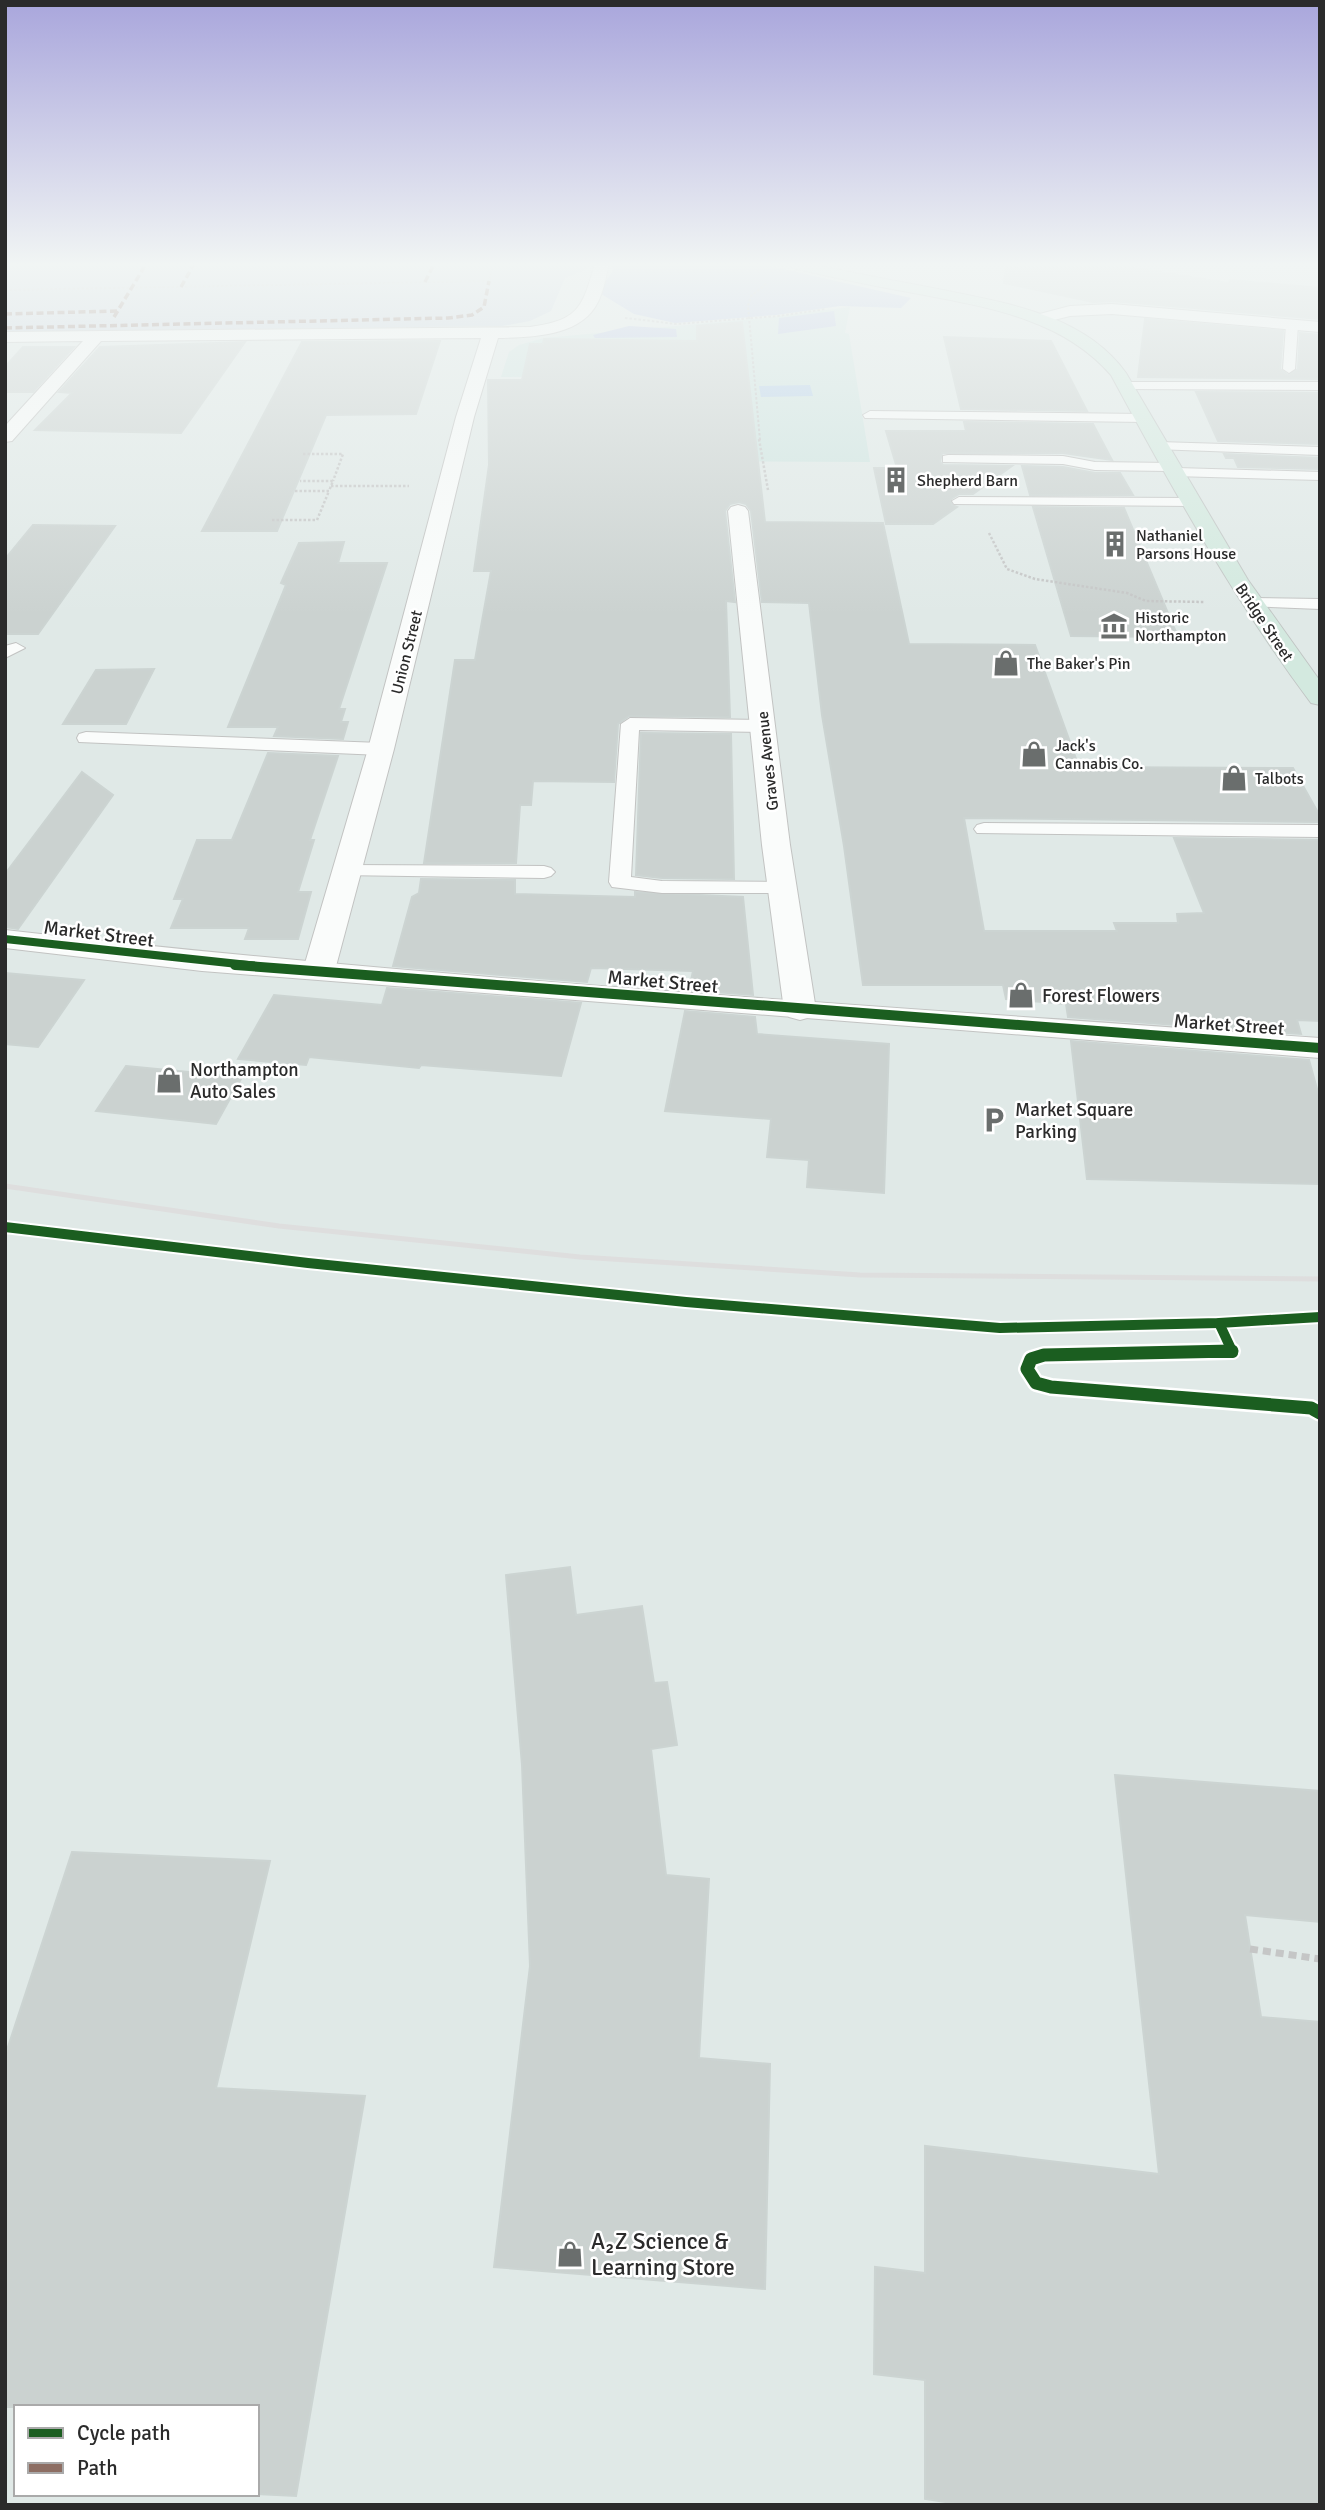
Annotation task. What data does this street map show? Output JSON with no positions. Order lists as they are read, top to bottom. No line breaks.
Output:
{"streets":{"highway":["Bridge Street"],"street":["Union Street","Graves Avenue","Market Street"]},"crossings":[["Union Street","Market Street"],["Graves Avenue","Market Street"]],"places":{"building":["Shepherd Barn","Nathaniel Parsons House"],"museum":["Historic Northampton"],"shop":["The Baker's Pin","Jack's Cannabis Co.","Talbots","Forest Flowers","Northampton Auto Sales","A₂Z Science & Learning Store"],"parking":["Market Square Parking"]},"legend":["Cycle path","Path"]}
